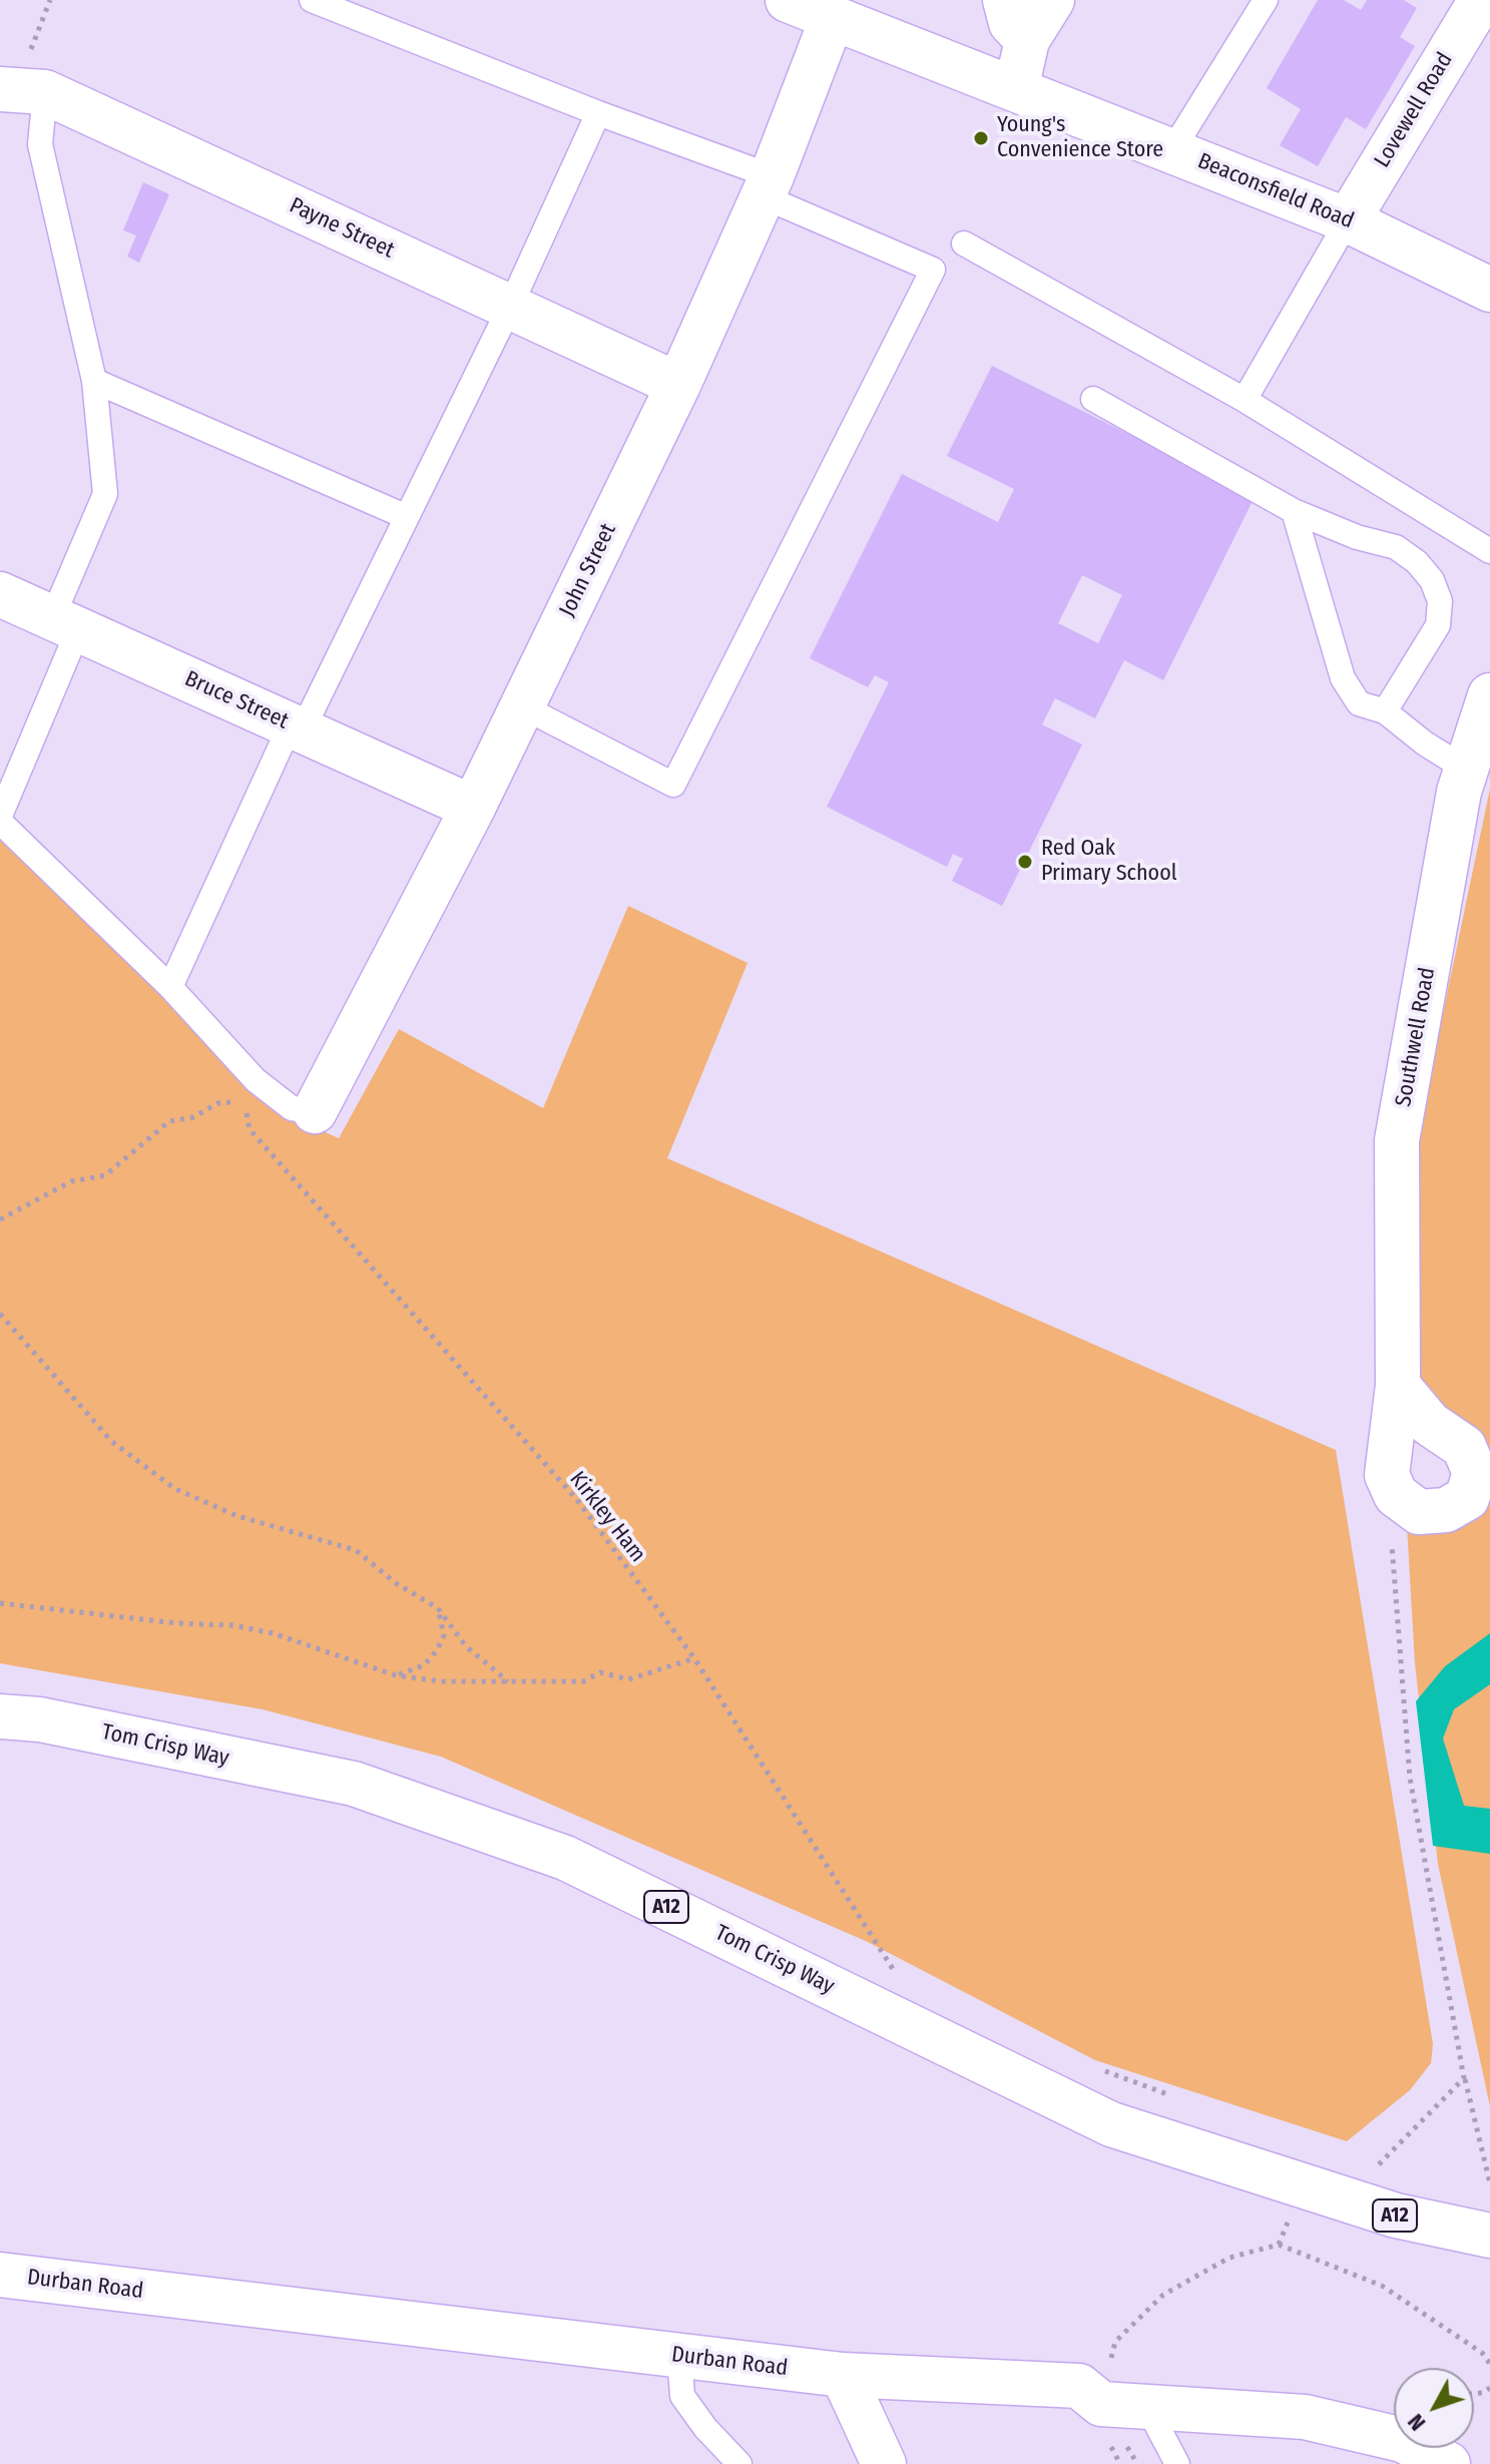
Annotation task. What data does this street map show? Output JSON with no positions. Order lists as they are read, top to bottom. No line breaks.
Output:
{"streets":{"main road":["Lovewell Road","Beaconsfield Road","Payne Street","John Street","Bruce Street","Southwell Road","Tom Crisp Way","A12","Durban Road"],"path":["Kirkley Ham"]},"crossings":[["Lovewell Road","Beaconsfield Road"],["Beaconsfield Road","John Street"],["Payne Street","John Street"],["John Street","Bruce Street"],["Kirkley Ham","Tom Crisp Way"]],"places":["Young's Convenience Store","Red Oak Primary School"],"north":"bottom left"}
